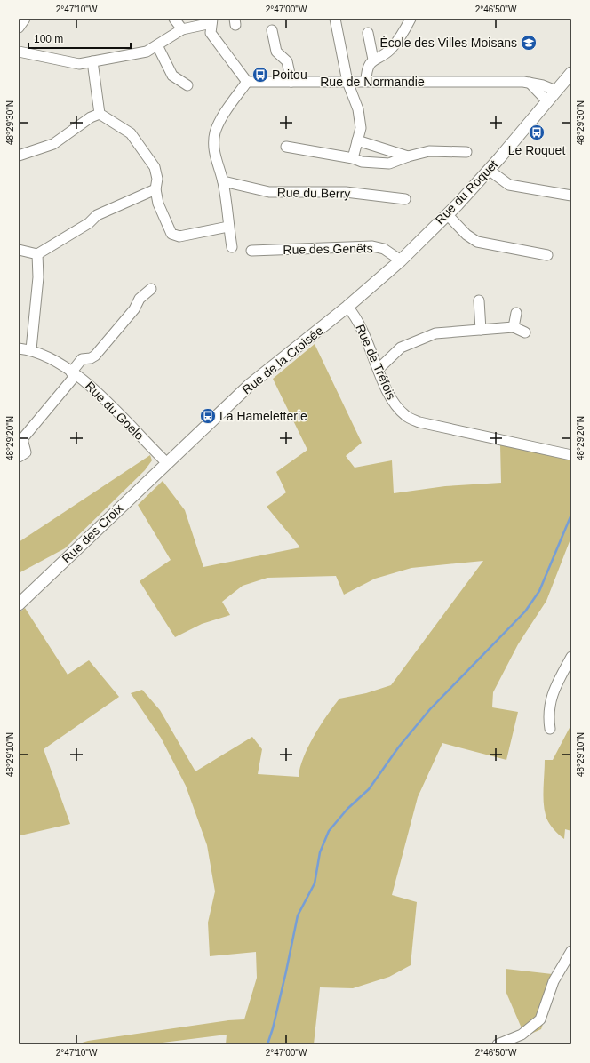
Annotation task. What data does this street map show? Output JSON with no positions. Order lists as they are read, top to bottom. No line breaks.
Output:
{"streets":{"main road":["Rue du Roquet","Rue de la Croisée","Rue des Croix"],"street":["Rue de Normandie","Rue du Berry","Rue des Genêts","Rue de Tréfois","Rue du Goelo"]},"crossings":[["Rue de Normandie","Rue du Roquet"],["Rue du Roquet","Rue des Genêts"],["Rue du Roquet","Rue de la Croisée"],["Rue des Genêts","Rue de la Croisée"],["Rue de la Croisée","Rue de Tréfois"],["Rue de la Croisée","Rue du Goelo"],["Rue de la Croisée","Rue des Croix"],["Rue du Goelo","Rue des Croix"]],"places":{"school or university":["École des Villes Moisans"],"bus stop":["Poitou","Le Roquet","La Hameletterie"]},"scale_bar":"100 m","coordinates":["2°47'10\"W","2°47'00\"W","2°46'50\"W","48°29'30\"N","48°29'20\"N","48°29'10\"N"]}
